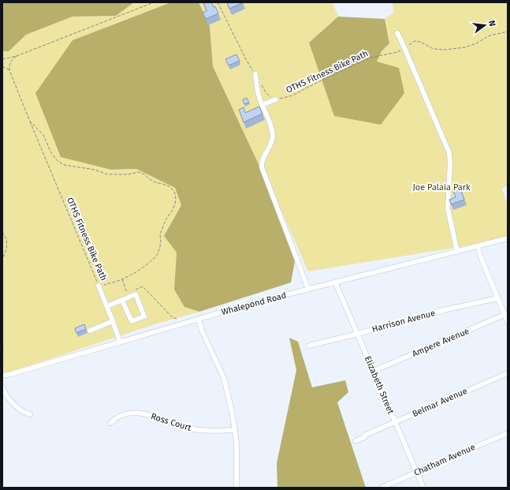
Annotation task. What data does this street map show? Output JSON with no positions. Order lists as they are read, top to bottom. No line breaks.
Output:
{"streets":{"street":["Whalepond Road","Harrison Avenue","Ampere Avenue","Elizabeth Street","Belmar Avenue","Ross Court","Chatham Avenue"],"path":["OTHS Fitness Bike Path"]},"crossings":[["Whalepond Road","Elizabeth Street"],["Harrison Avenue","Elizabeth Street"],["Ampere Avenue","Elizabeth Street"],["Elizabeth Street","Belmar Avenue"],["Elizabeth Street","Chatham Avenue"]],"parks":["Joe Palaia Park"],"north":"right"}
